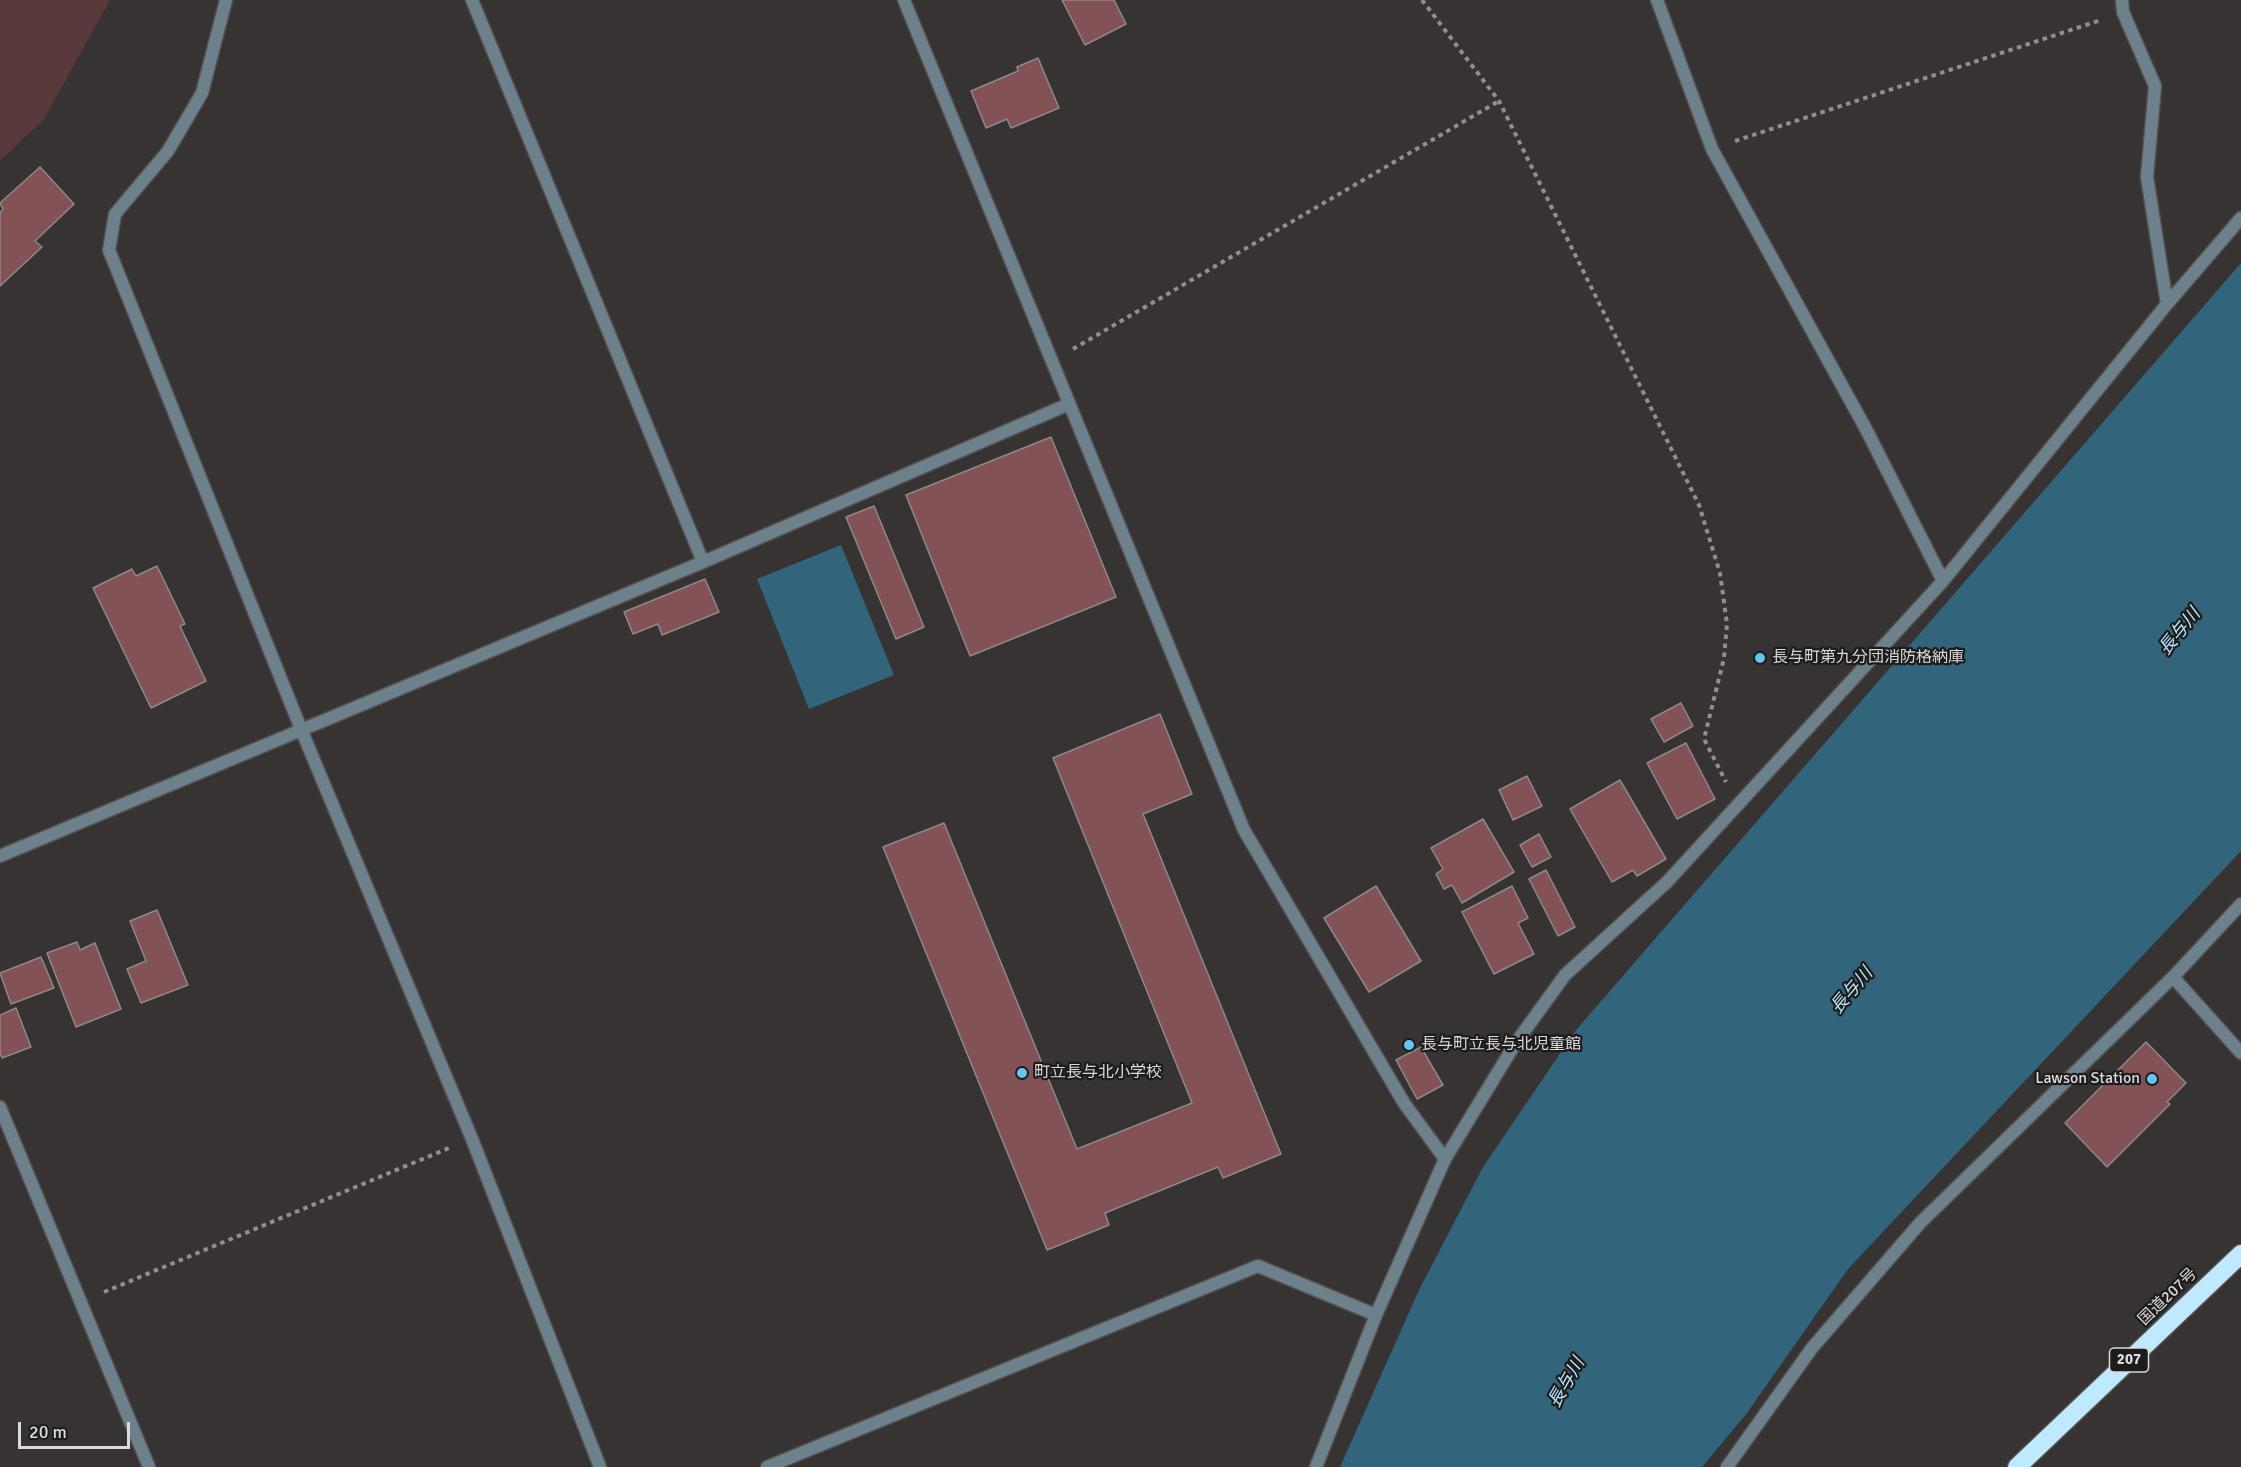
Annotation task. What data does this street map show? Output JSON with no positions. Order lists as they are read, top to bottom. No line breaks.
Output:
{"streets":{"highway":["国道207号","207"]},"water":["長与川"],"places":["長与町第九分団消防格納庫","長与町立長与北児童館","町立長与北小学校","Lawson Station"],"scale_bar":"20 m"}
